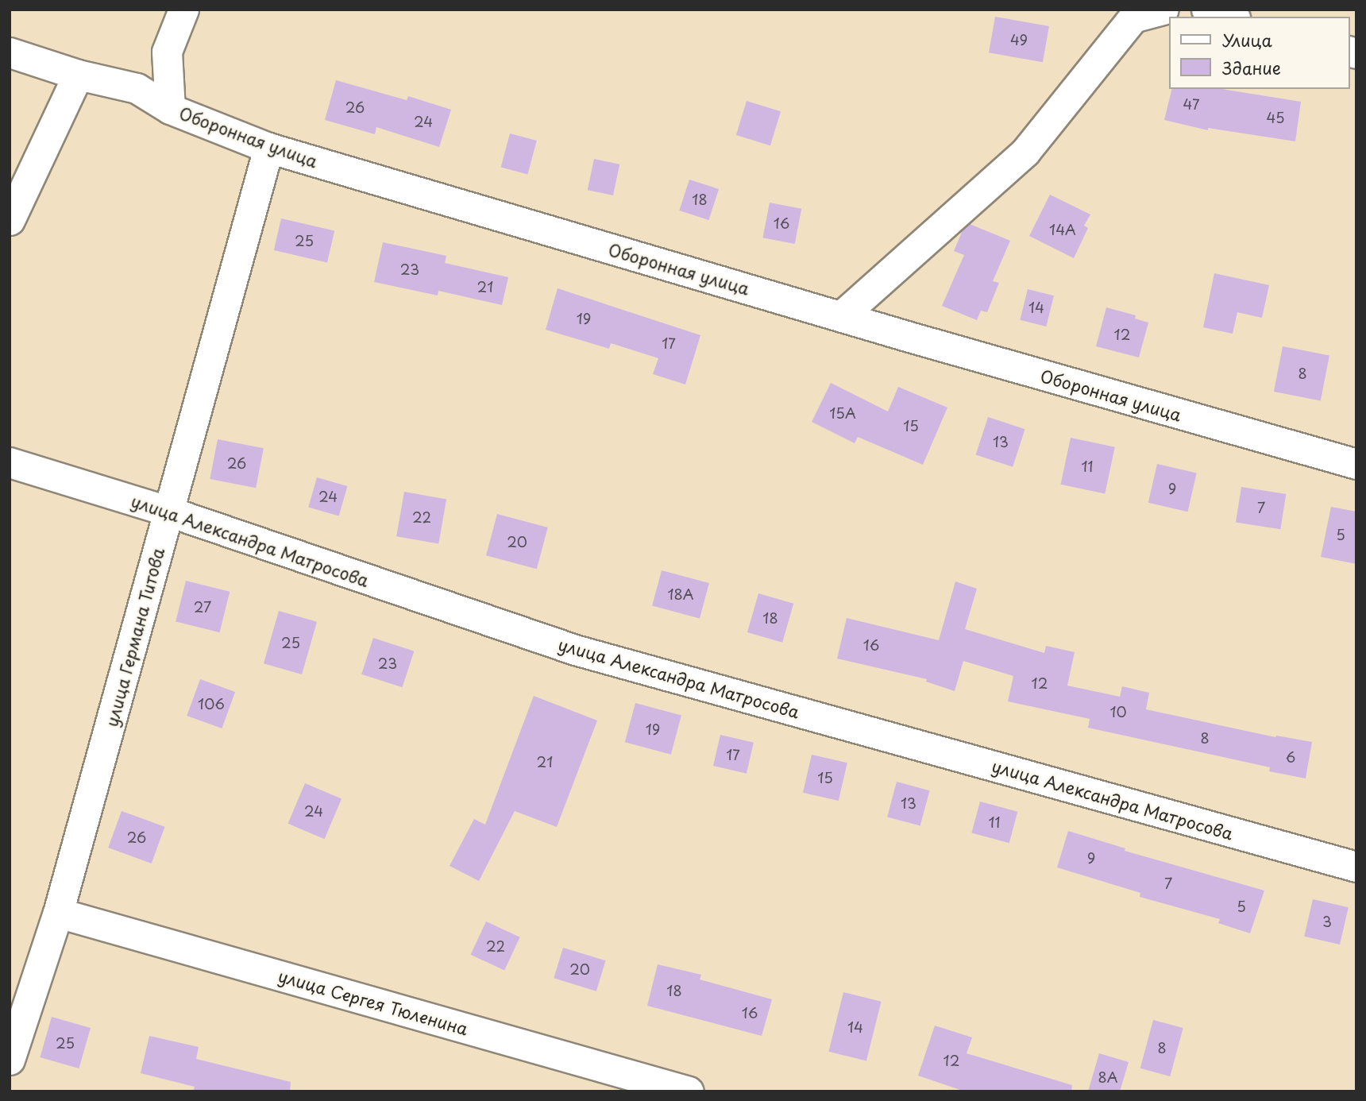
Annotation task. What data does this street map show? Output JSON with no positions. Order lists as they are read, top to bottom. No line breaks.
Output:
{"streets":{"street":["Оборонная улица","улица Александра Матросова","улица Германа Титова","улица Сергея Тюленина"]},"crossings":[["Оборонная улица","улица Германа Титова"],["улица Александра Матросова","улица Германа Титова"],["улица Германа Титова","улица Сергея Тюленина"]],"house_numbers":["49","47","26","45","24","18","16","14А","25","23","21","14","19","12","17","8","15А","15","13","26","11","9","24","7","22","5","20","18А","27","18","25","16","23","12","106","10","19","8","17","6","21","15","13","24","11","26","9","7","5","3","22","20","18","16","14","25","8","12","8А"],"legend":["Улица","Здание"]}
